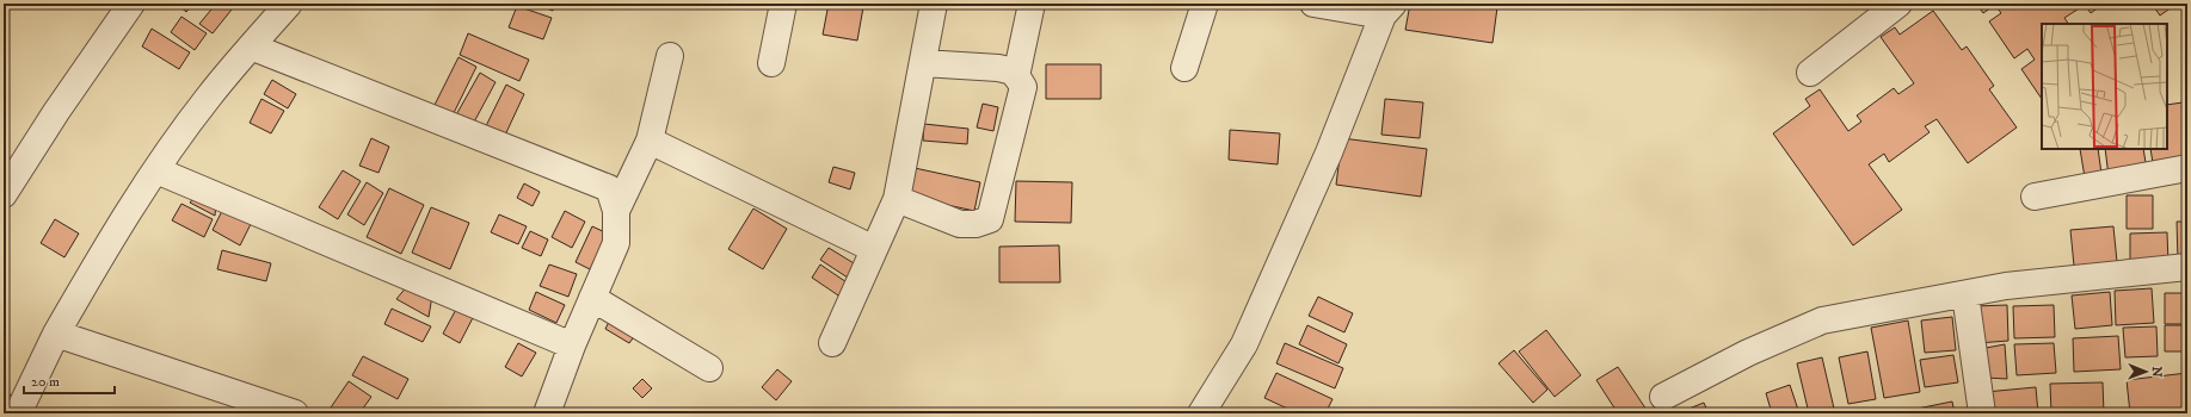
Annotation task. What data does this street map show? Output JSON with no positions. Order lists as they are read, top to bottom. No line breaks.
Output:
{"scale_bar":"20 m","north":"right"}
